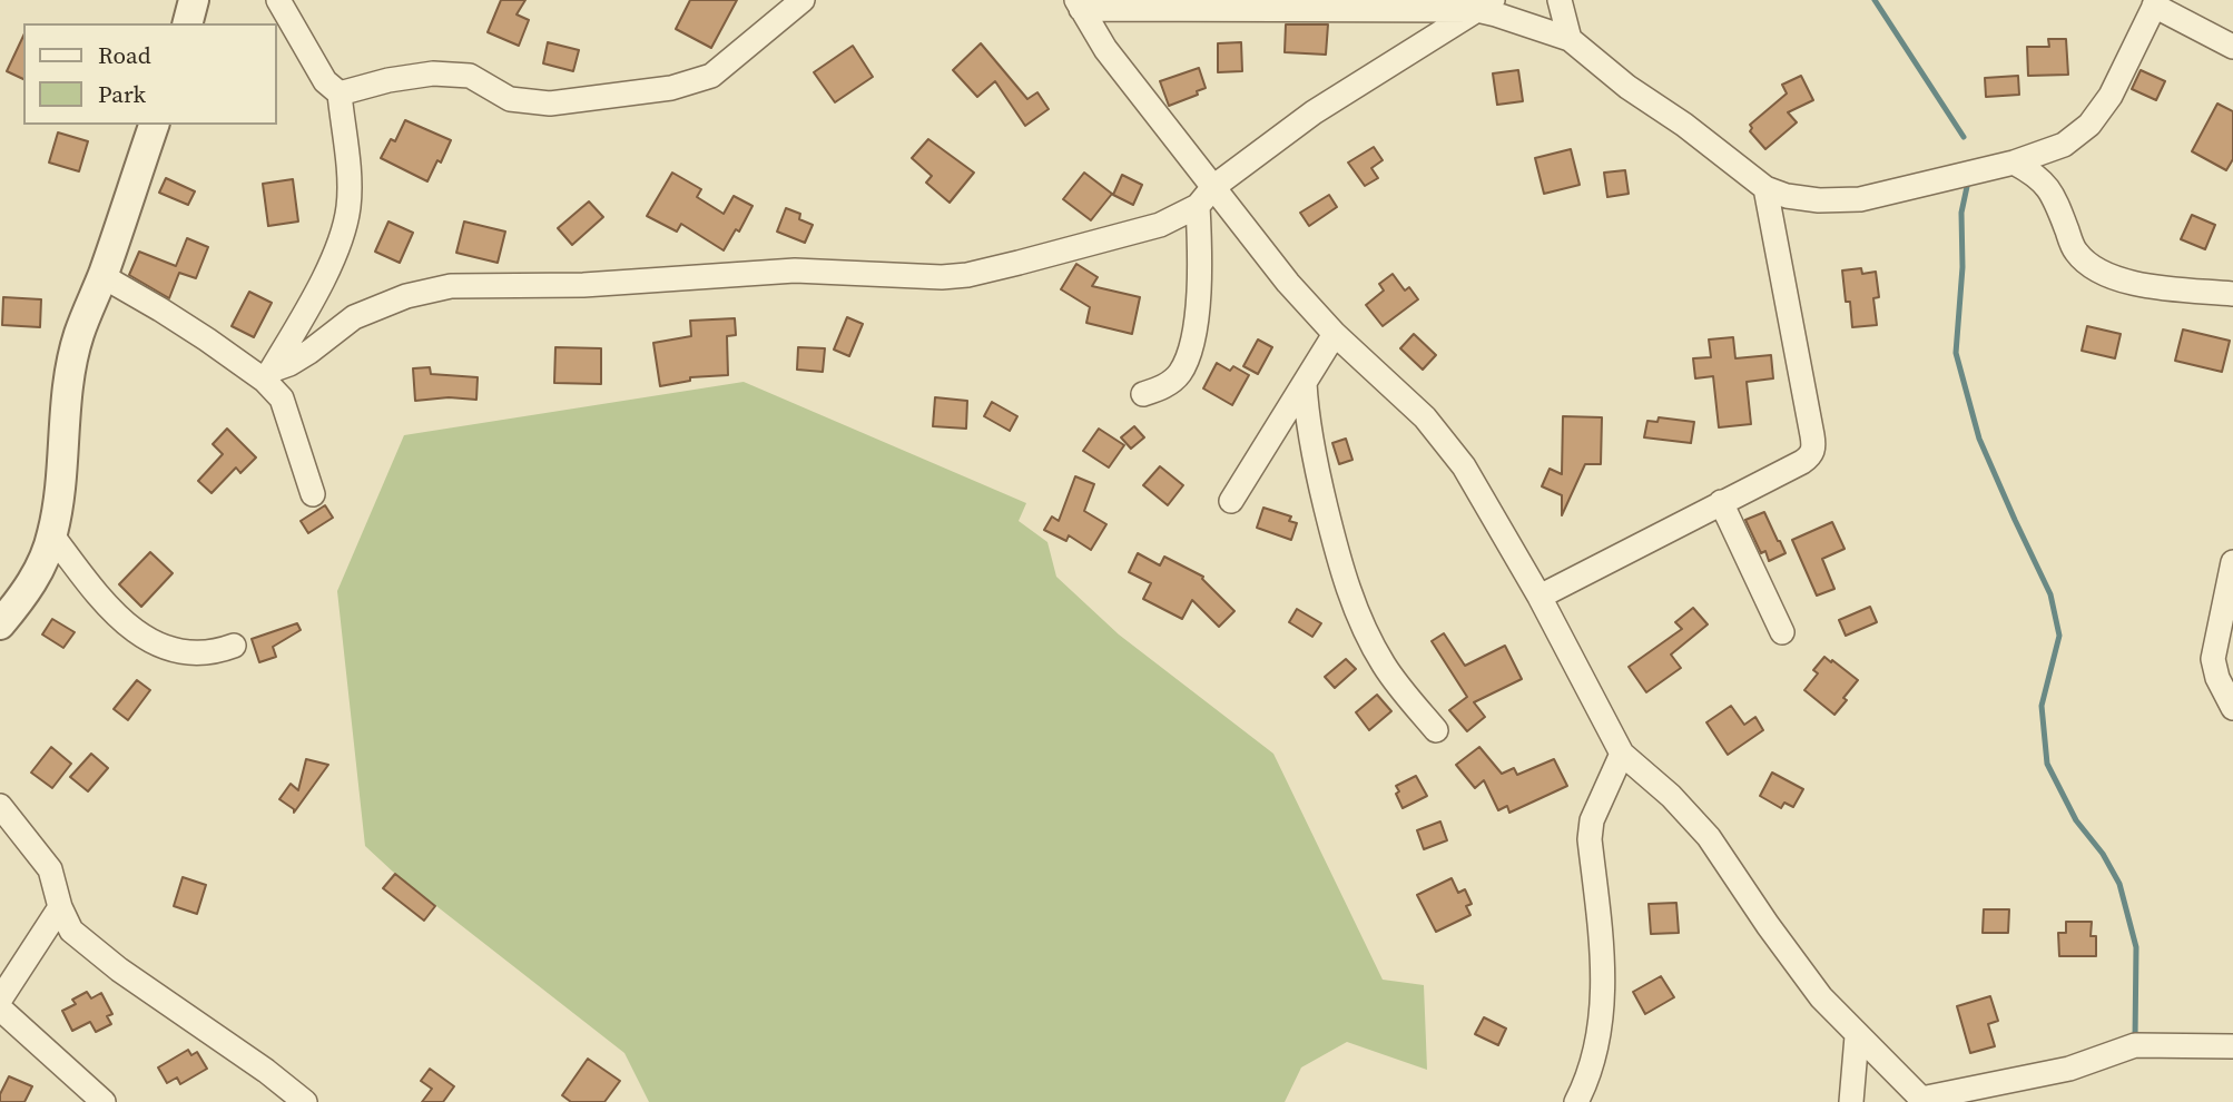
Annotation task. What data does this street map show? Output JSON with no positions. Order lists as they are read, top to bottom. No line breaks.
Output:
{"legend":["Road","Park"]}
